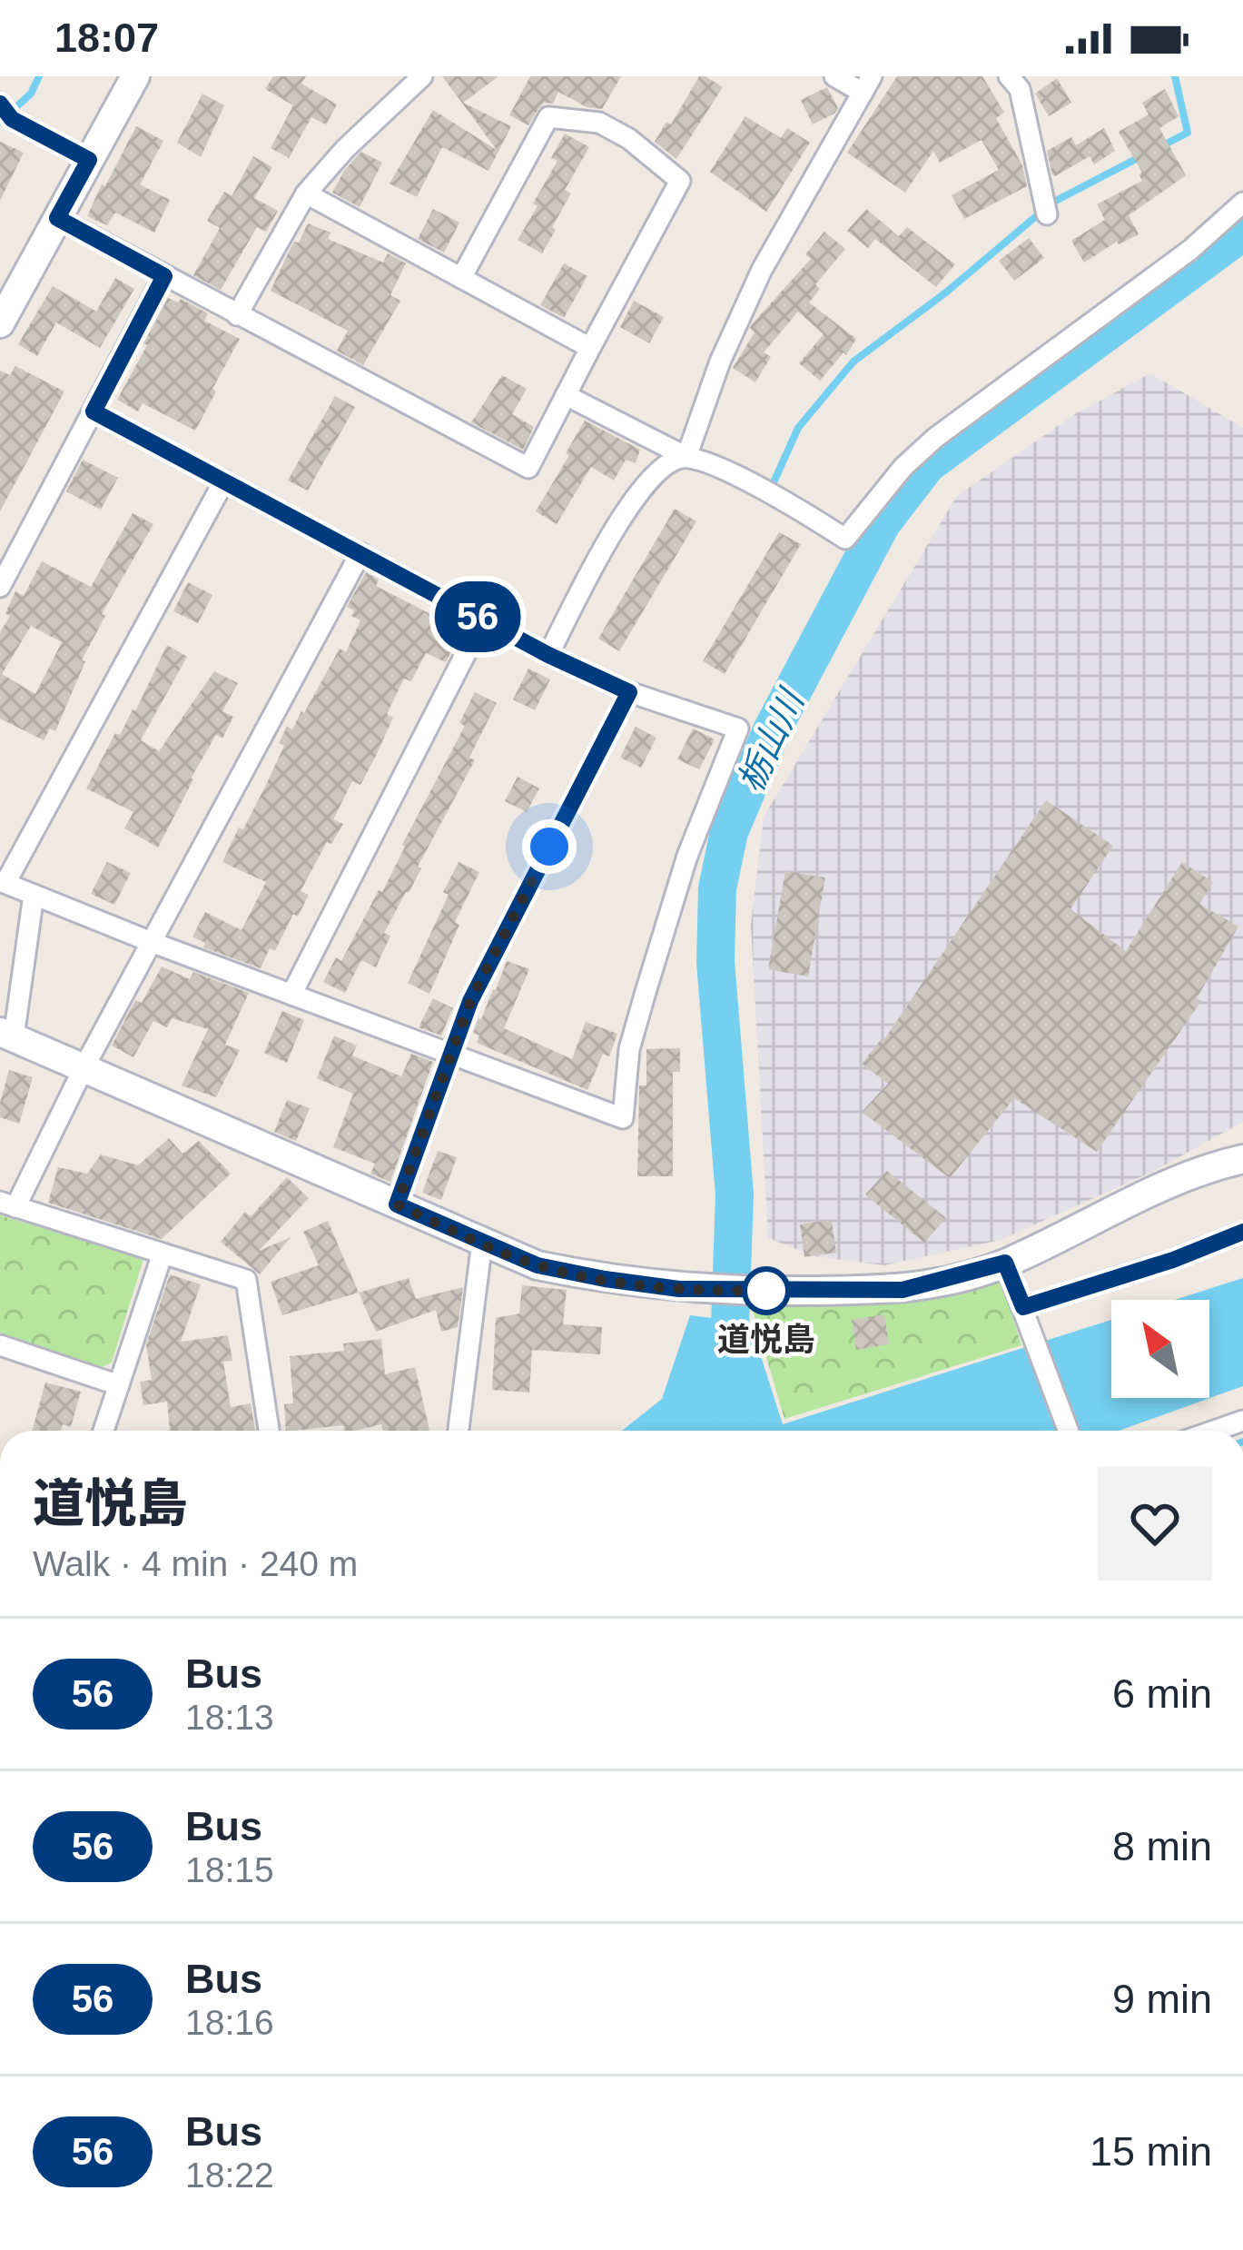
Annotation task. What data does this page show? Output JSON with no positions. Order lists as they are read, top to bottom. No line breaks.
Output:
{"water":["栃山川"],"places":["道悦島"],"lines":["bus line 56"],"north":"top left","page":{"status":"18:07","on_map":"56","heading":["道悦島","Walk · 4 min · 240 m"],"list":[{"mark":"56","name":"Bus","note":"18:13","value":"6 min"},{"mark":"56","name":"Bus","note":"18:15","value":"8 min"},{"mark":"56","name":"Bus","note":"18:16","value":"9 min"},{"mark":"56","name":"Bus","note":"18:22","value":"15 min"}]}}
